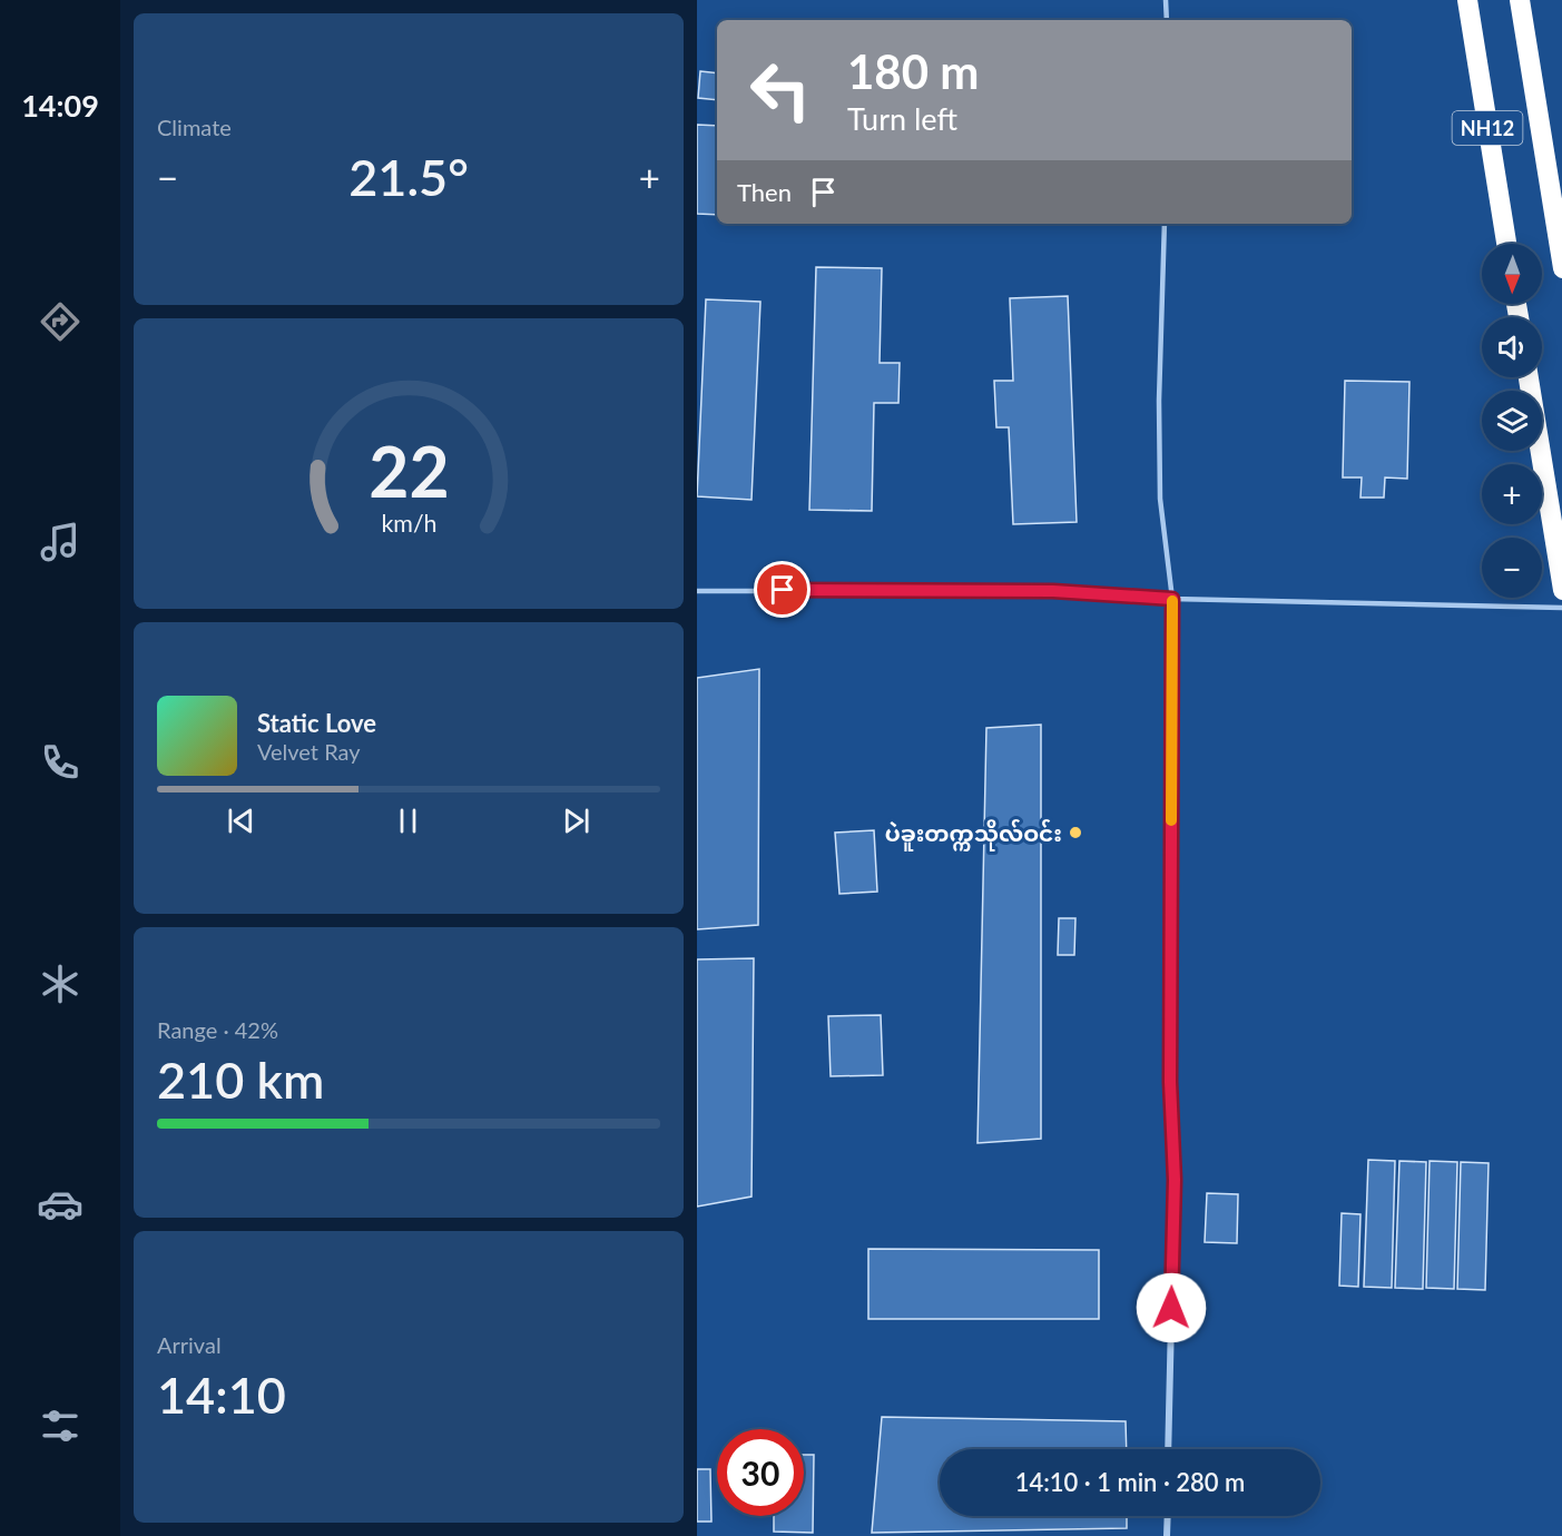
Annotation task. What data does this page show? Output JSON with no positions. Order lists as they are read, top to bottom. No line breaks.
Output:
{"streets":{"highway":["NH12"]},"places":["ပဲခူးတက္ကသိုလ်ဝင်း"],"north":"bottom","page":{"tabs":"14:09","tile":["Climate",["Range · 42%","210 km"],["Arrival","14:10"]],"turn":["180 m","Turn left"],"heat":["−","21.5°","+"],"then":"Then","map_buttons":["+","−"],"song":["Static Love","Velvet Ray"],"limit":"30","trip":"14:10 · 1 min · 280 m","gauge":["22","km/h"]}}
